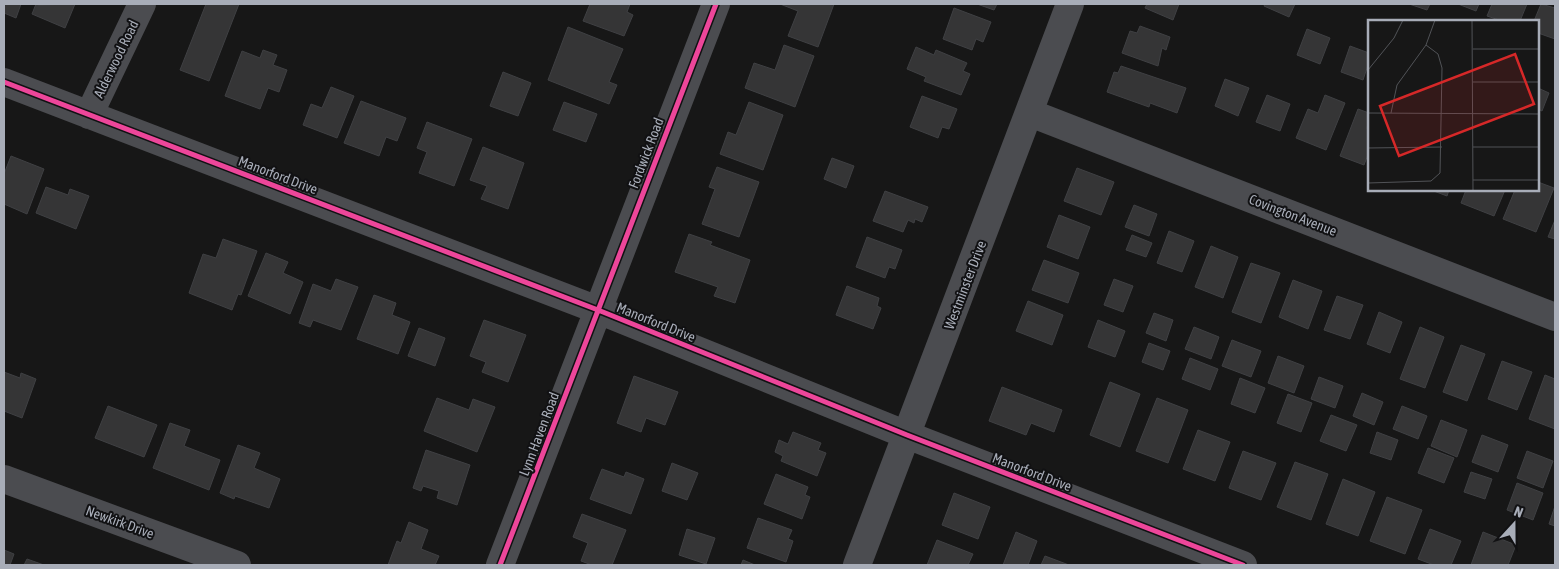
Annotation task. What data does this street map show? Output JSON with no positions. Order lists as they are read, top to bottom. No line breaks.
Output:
{"streets":{"street":["Alderwood Road","Fordwick Road","Manorford Drive","Covington Avenue","Westminster Drive","Lynn Haven Road","Newkirk Drive"]},"crossings":[["Alderwood Road","Manorford Drive"],["Fordwick Road","Manorford Drive"],["Fordwick Road","Lynn Haven Road"],["Manorford Drive","Westminster Drive"],["Manorford Drive","Lynn Haven Road"],["Covington Avenue","Westminster Drive"]],"north":"top"}
